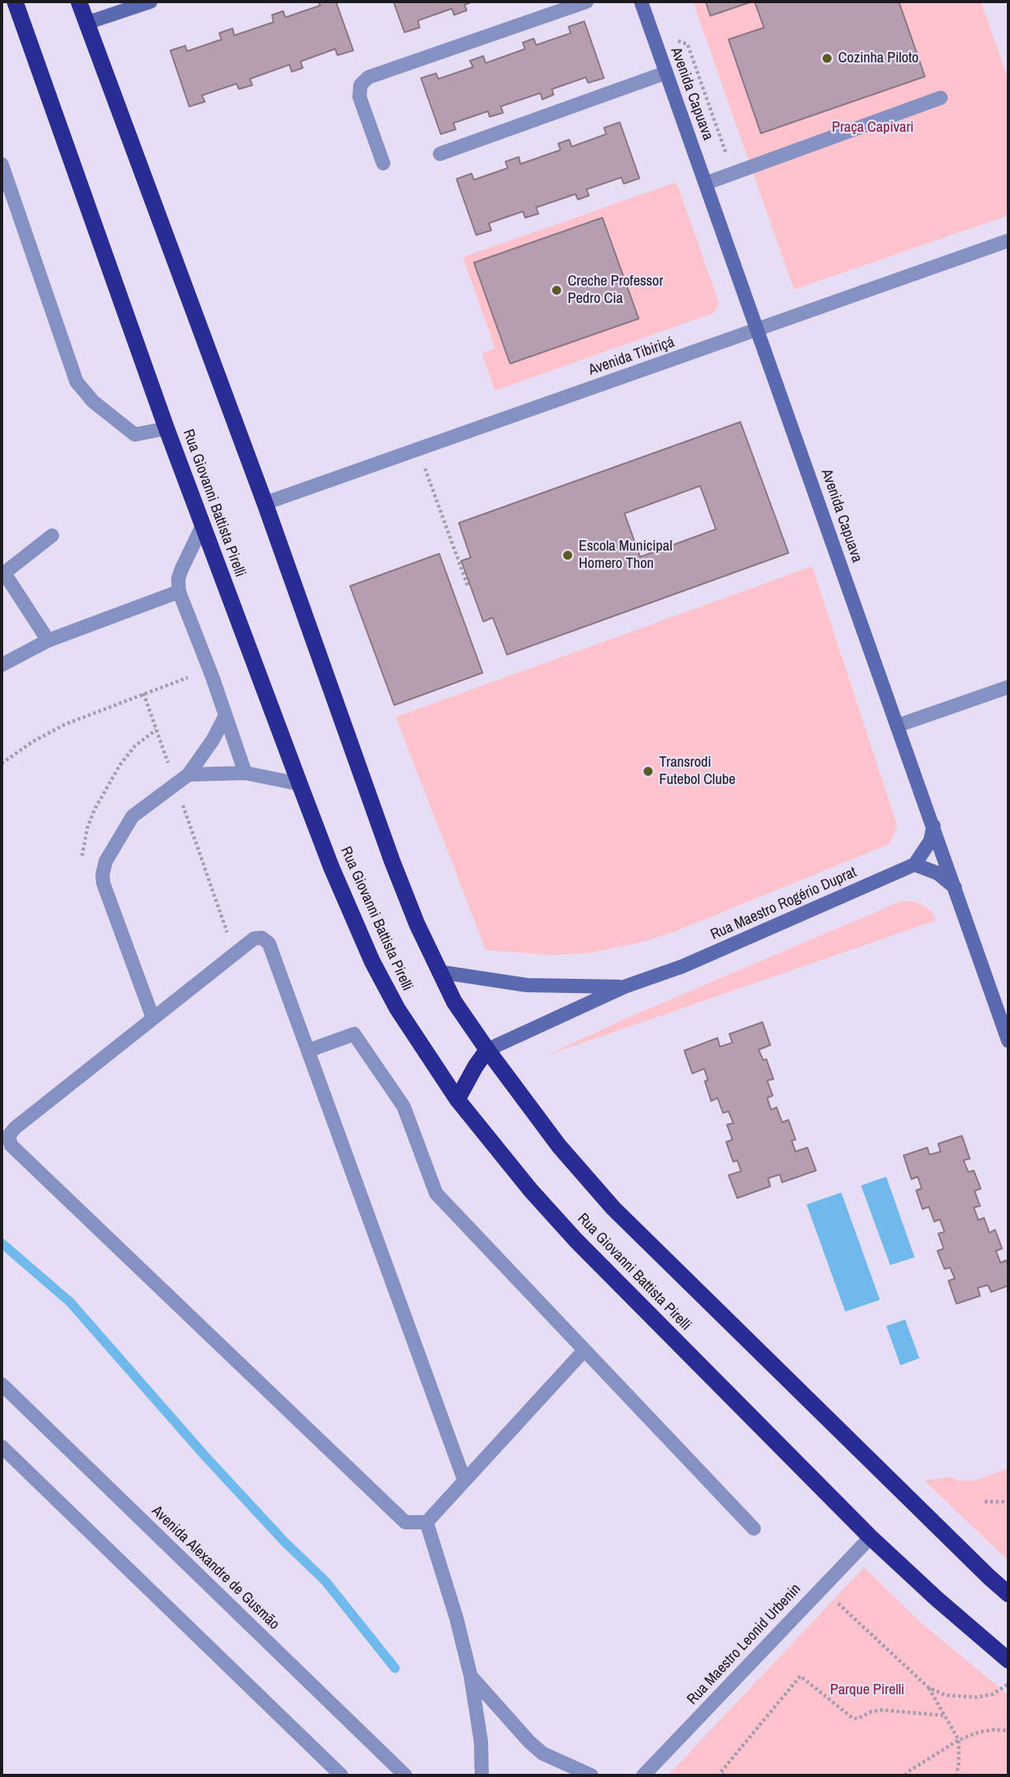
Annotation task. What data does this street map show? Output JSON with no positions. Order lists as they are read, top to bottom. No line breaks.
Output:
{"streets":{"highway":["Rua Giovanni Battista Pirelli"],"street":["Avenida Capuava","Avenida Tibiriçá","Rua Maestro Rogério Duprat","Avenida Alexandre de Gusmão","Rua Maestro Leonid Urbenin"]},"crossings":[["Avenida Capuava","Avenida Tibiriçá"],["Avenida Tibiriçá","Rua Giovanni Battista Pirelli"],["Rua Giovanni Battista Pirelli","Rua Maestro Rogério Duprat"],["Rua Giovanni Battista Pirelli","Rua Maestro Leonid Urbenin"]],"parks":["Praça Capivari","Parque Pirelli"],"places":["Cozinha Piloto","Creche Professor Pedro Cia","Escola Municipal Homero Thon","Transrodi Futebol Clube"]}
